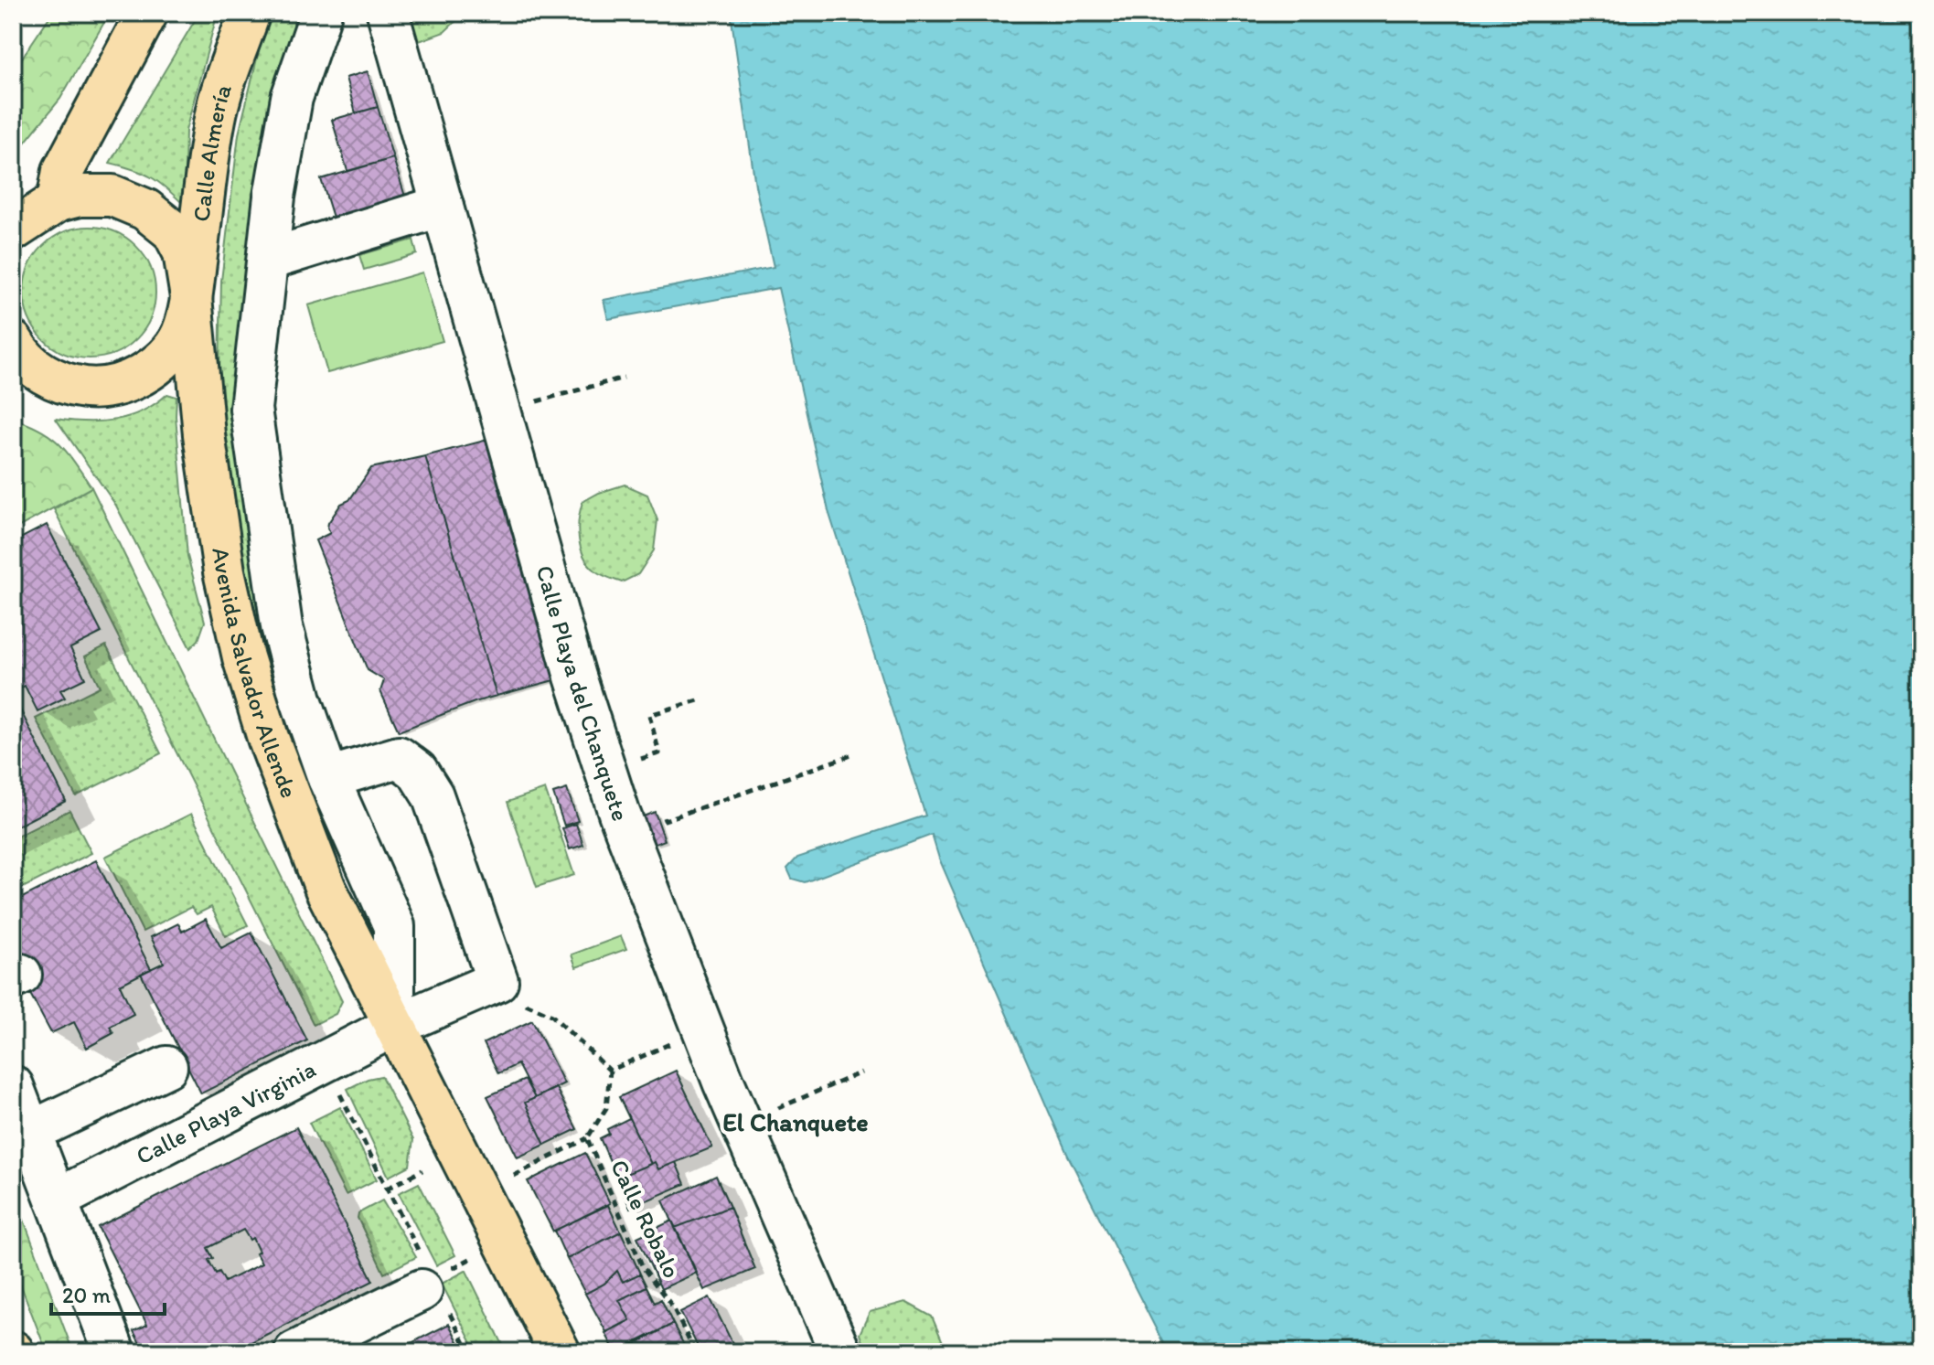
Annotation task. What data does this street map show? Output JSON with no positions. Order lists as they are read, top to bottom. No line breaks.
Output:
{"streets":{"main road":["Calle Almería","Avenida Salvador Allende"],"street":["Calle Playa del Chanquete","Calle Playa Virginia"],"path":["Calle Robalo"]},"crossings":[["Calle Almería","Avenida Salvador Allende"],["Avenida Salvador Allende","Calle Playa Virginia"]],"districts":["El Chanquete"],"scale_bar":"20 m"}
